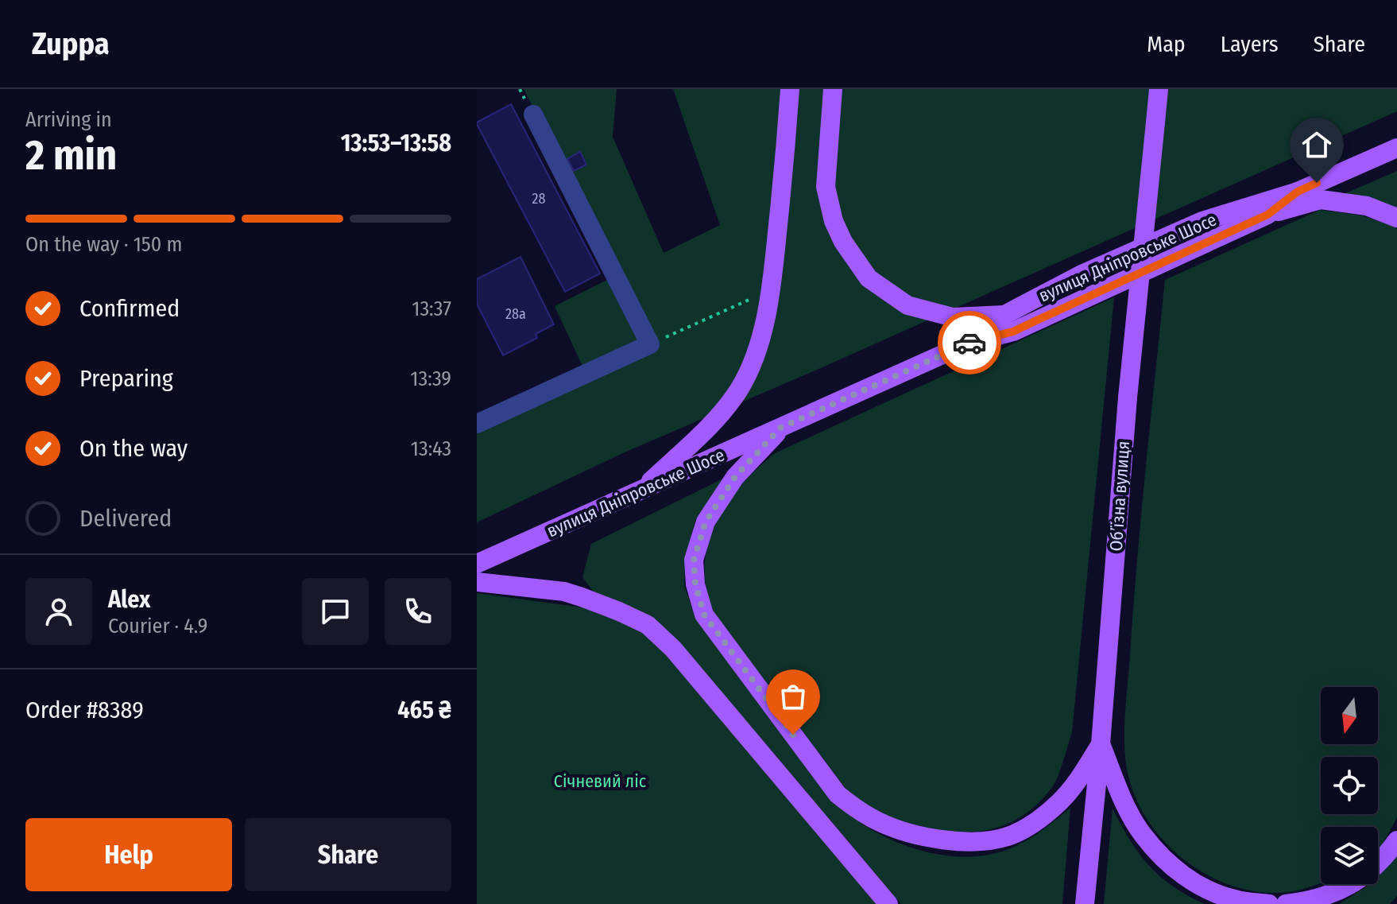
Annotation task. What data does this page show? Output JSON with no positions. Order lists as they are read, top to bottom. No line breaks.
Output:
{"streets":{"main road":["вулиця Дніпровське Шосе","Обʼїзна вулиця"]},"parks":["Січневий ліс"],"house_numbers":["28","28а"],"north":"bottom","page":{"header":"Zuppa","nav":["Map","Layers","Share"],"heading":["2 min","Arriving in","13:53–13:58"],"panel":["Alex","Courier · 4.9","Order #8389","465 ₴"],"bar":"On the way · 150 m","list":[["Confirmed","13:37"],["Preparing","13:39"],["On the way","13:43"],"Delivered"],"buttons":["Help","Share"]}}
